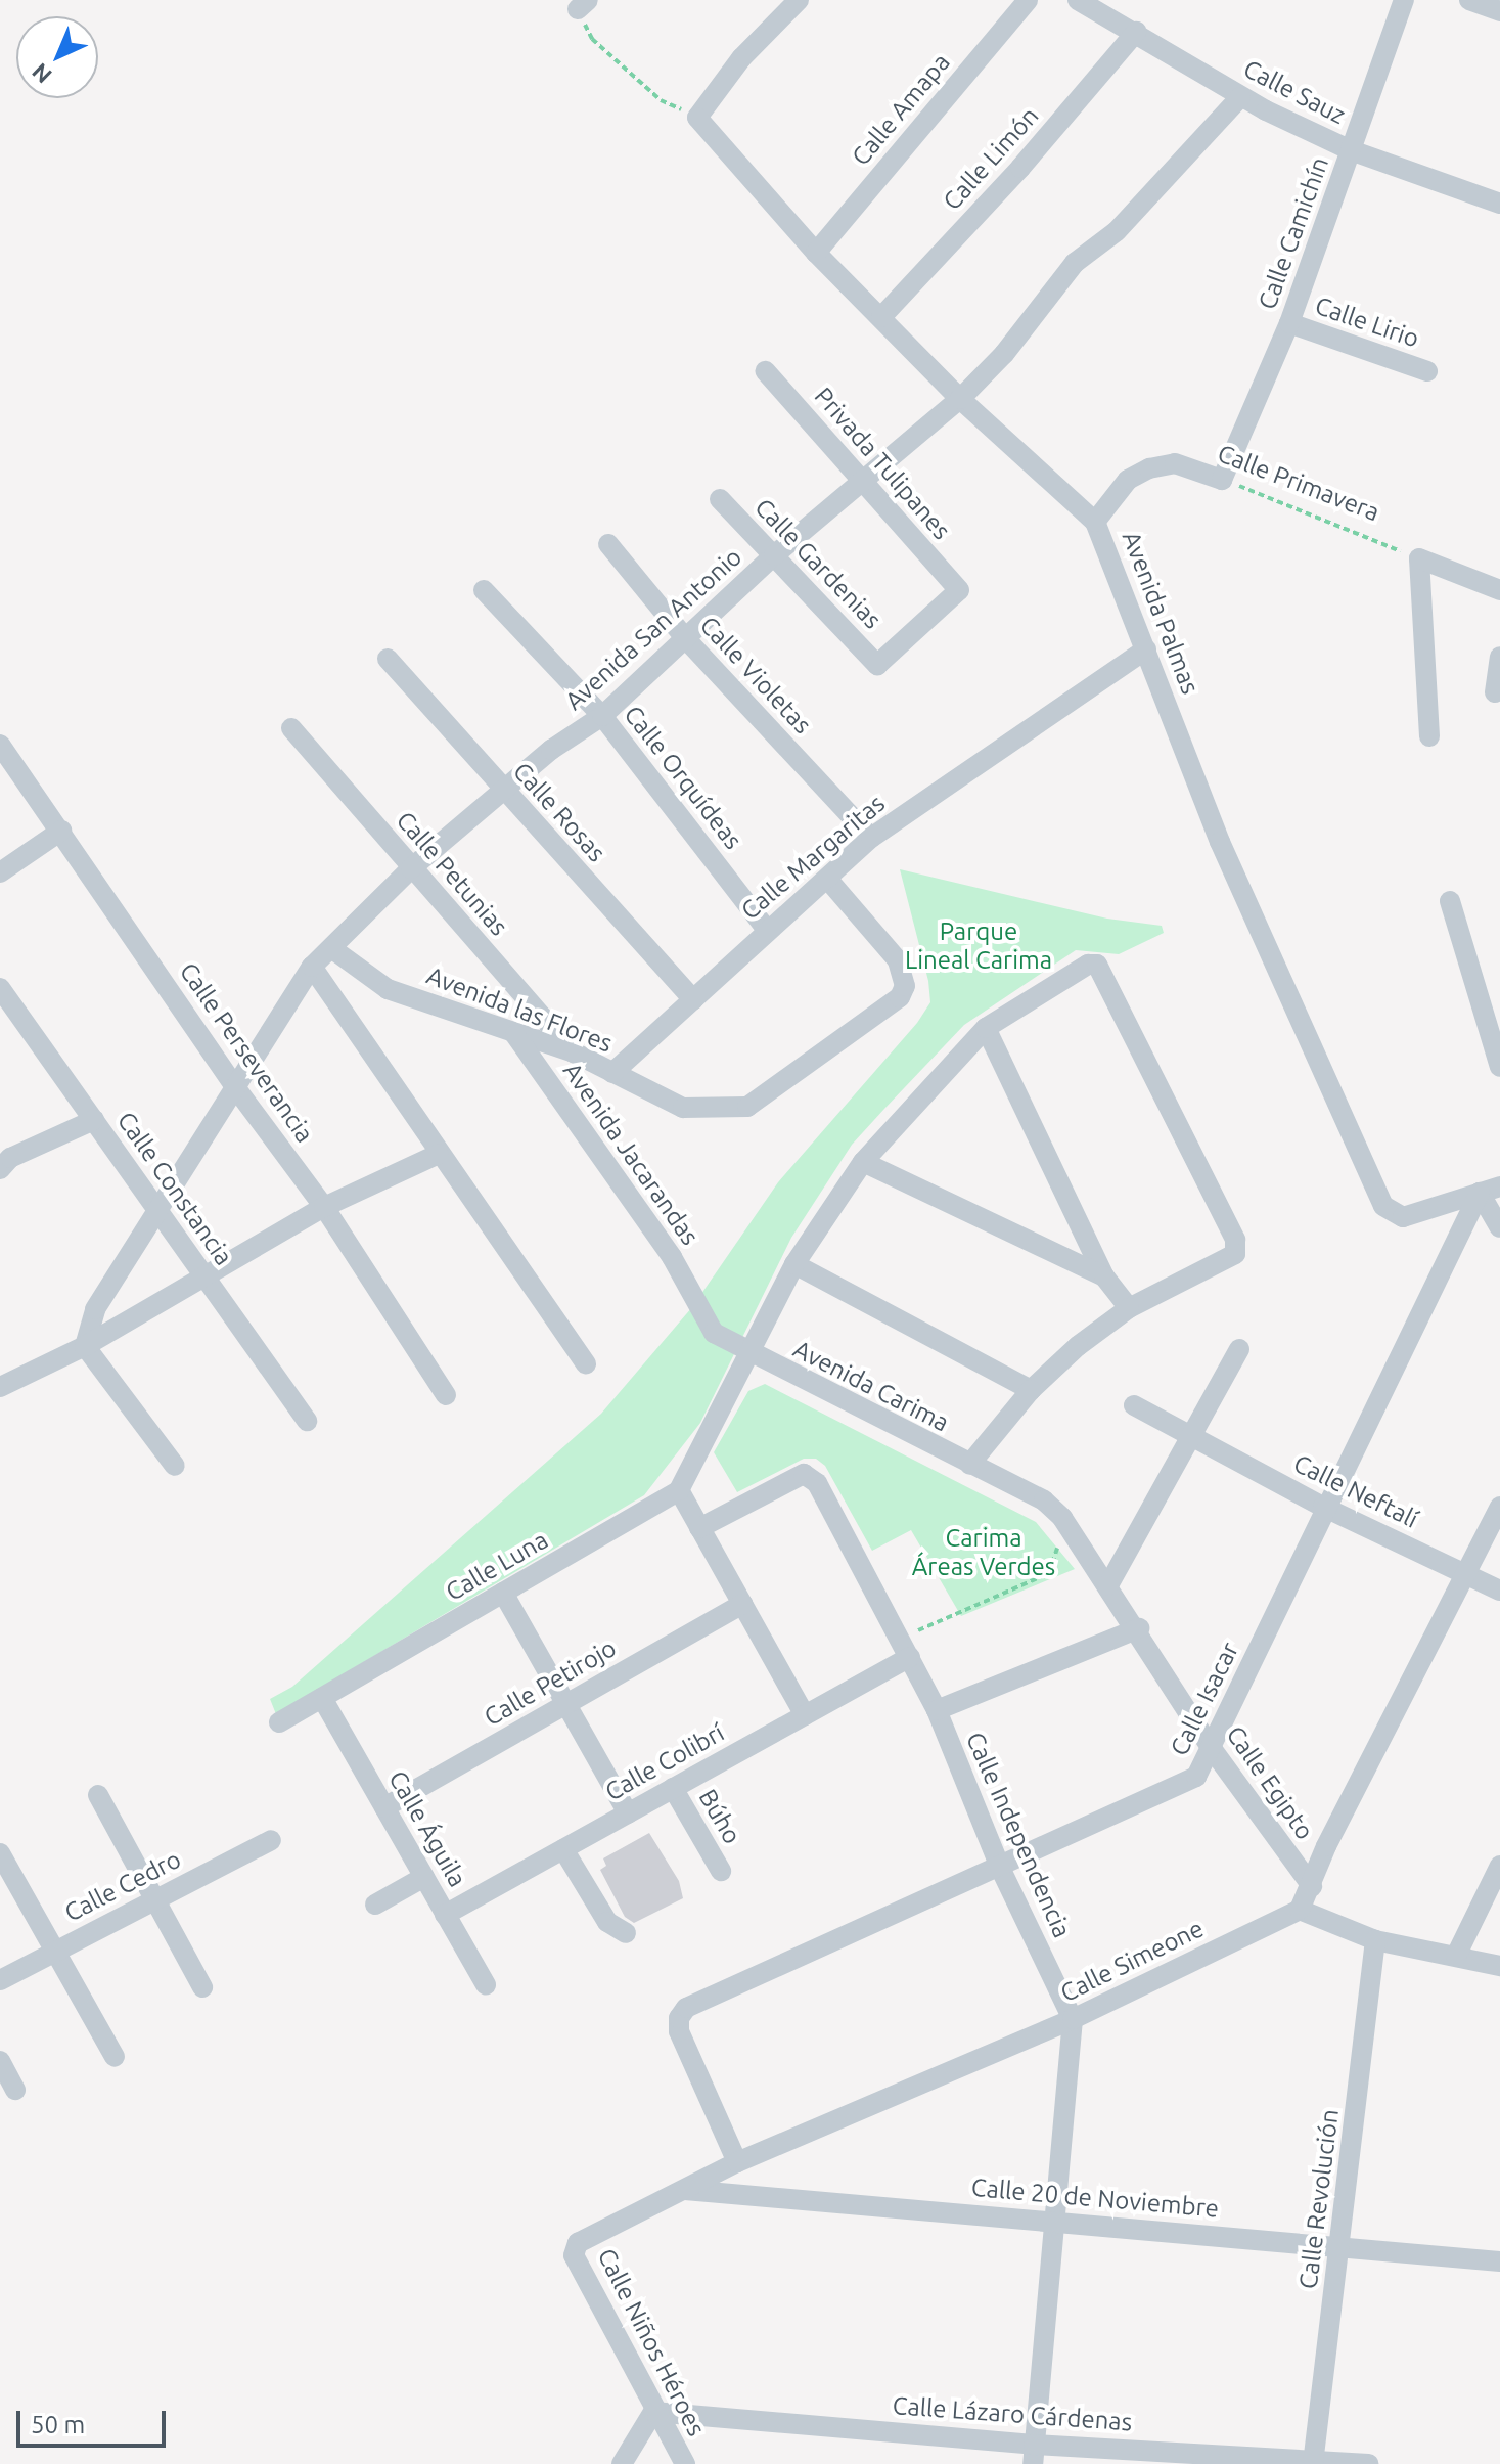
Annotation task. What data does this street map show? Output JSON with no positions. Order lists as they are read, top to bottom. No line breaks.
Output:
{"streets":{"street":["Calle Sauz","Calle Amapa","Calle Limón","Calle Camichín","Calle Lirio","Privada Tulipanes","Calle Primavera","Calle Gardenias","Avenida Palmas","Avenida San Antonio","Calle Violetas","Calle Orquídeas","Calle Rosas","Calle Margaritas","Calle Petunias","Avenida las Flores","Calle Perseverancia","Avenida Jacarandas","Calle Constancia","Avenida Carima","Calle Neftalí","Calle Luna","Calle Petirojo","Calle Isacar","Calle Colibrí","Calle Egipto","Búho","Calle Águila","Calle Independencia","Calle Cedro","Calle Simeone","Calle 20 de Noviembre","Calle Revolución","Calle Niños Héroes","Calle Lázaro Cárdenas"]},"crossings":[["Calle Sauz","Calle Limón"],["Calle Sauz","Calle Camichín"],["Calle Sauz","Avenida San Antonio"],["Calle Amapa","Avenida Palmas"],["Calle Limón","Avenida Palmas"],["Calle Camichín","Calle Lirio"],["Calle Camichín","Calle Primavera"],["Privada Tulipanes","Calle Gardenias"],["Privada Tulipanes","Avenida San Antonio"],["Calle Primavera","Avenida Palmas"],["Calle Gardenias","Avenida San Antonio"],["Avenida Palmas","Avenida San Antonio"],["Avenida Palmas","Calle Margaritas"],["Avenida Palmas","Calle Isacar"],["Avenida San Antonio","Calle Violetas"],["Avenida San Antonio","Calle Orquídeas"],["Avenida San Antonio","Calle Rosas"],["Avenida San Antonio","Calle Petunias"],["Avenida San Antonio","Avenida las Flores"],["Avenida San Antonio","Calle Perseverancia"],["Avenida San Antonio","Calle Constancia"],["Calle Violetas","Calle Margaritas"],["Calle Orquídeas","Calle Margaritas"],["Calle Rosas","Calle Margaritas"],["Calle Margaritas","Avenida las Flores"],["Calle Petunias","Avenida las Flores"],["Avenida las Flores","Avenida Jacarandas"],["Avenida Jacarandas","Avenida Carima"],["Avenida Jacarandas","Calle Luna"],["Avenida Carima","Calle Luna"],["Avenida Carima","Calle Egipto"],["Calle Neftalí","Calle Isacar"],["Calle Luna","Calle Águila"],["Calle Petirojo","Calle Águila"],["Calle Isacar","Calle Egipto"],["Calle Isacar","Calle Independencia"],["Calle Isacar","Calle Simeone"],["Calle Colibrí","Búho"],["Calle Colibrí","Calle Águila"],["Calle Colibrí","Calle Independencia"],["Calle Independencia","Calle Simeone"],["Calle Independencia","Calle 20 de Noviembre"],["Calle Independencia","Calle Lázaro Cárdenas"],["Calle Simeone","Calle 20 de Noviembre"],["Calle Simeone","Calle Niños Héroes"],["Calle 20 de Noviembre","Calle Revolución"],["Calle Revolución","Calle Lázaro Cárdenas"],["Calle Niños Héroes","Calle Lázaro Cárdenas"]],"parks":["Parque Lineal Carima","Carima Áreas Verdes"],"scale_bar":"50 m","north":"bottom left"}
